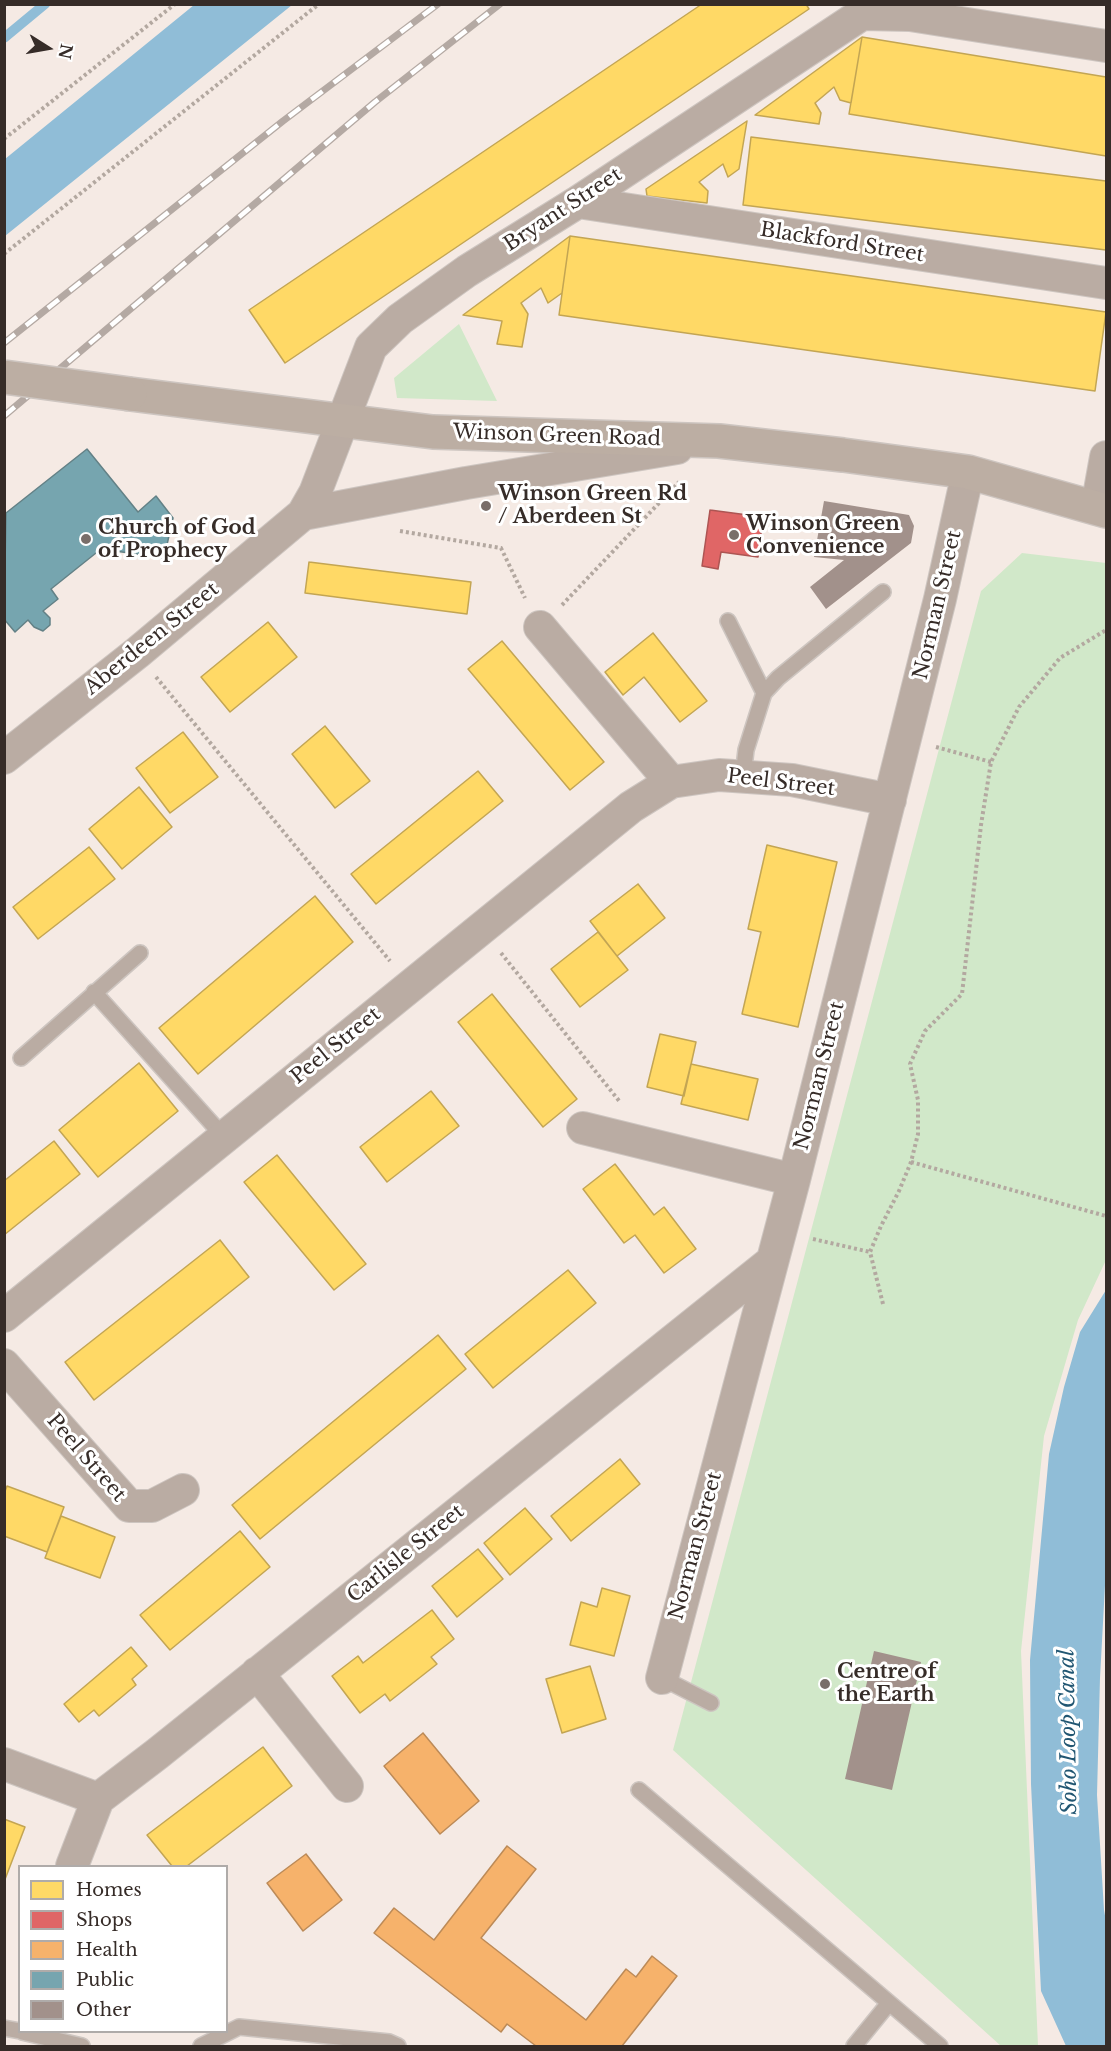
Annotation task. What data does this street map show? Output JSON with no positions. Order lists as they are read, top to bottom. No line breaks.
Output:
{"streets":{"main road":["Winson Green Road"],"street":["Bryant Street","Blackford Street","Norman Street","Aberdeen Street","Peel Street","Carlisle Street"]},"crossings":[["Bryant Street","Blackford Street"],["Bryant Street","Winson Green Road"],["Bryant Street","Aberdeen Street"],["Winson Green Road","Norman Street"],["Winson Green Road","Aberdeen Street"],["Norman Street","Peel Street"],["Norman Street","Carlisle Street"]],"water":["Soho Loop Canal"],"places":["Winson Green Rd / Aberdeen St","Winson Green Convenience","Church of God of Prophecy","Centre of the Earth"],"legend":["Homes","Shops","Health","Public","Other"],"north":"right"}
